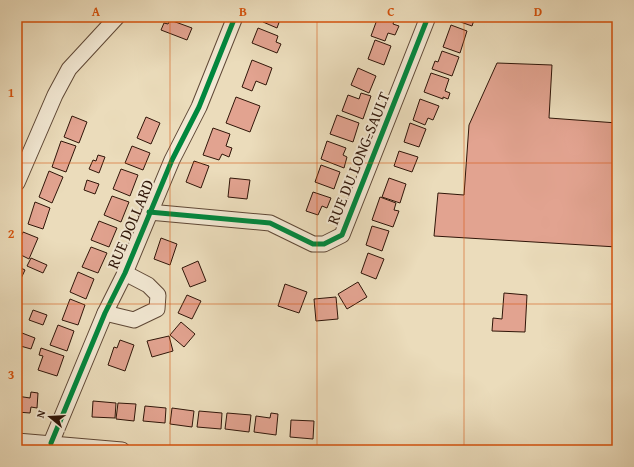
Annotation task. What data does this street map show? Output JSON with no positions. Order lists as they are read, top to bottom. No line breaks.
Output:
{"streets":{"street":["RUE DU LONG-SAULT","RUE DOLLARD"]},"crossings":[["RUE DU LONG-SAULT","RUE DOLLARD"]],"north":"left","grid":{"columns":["A","B","C","D"],"rows":["1","2","3"]}}
